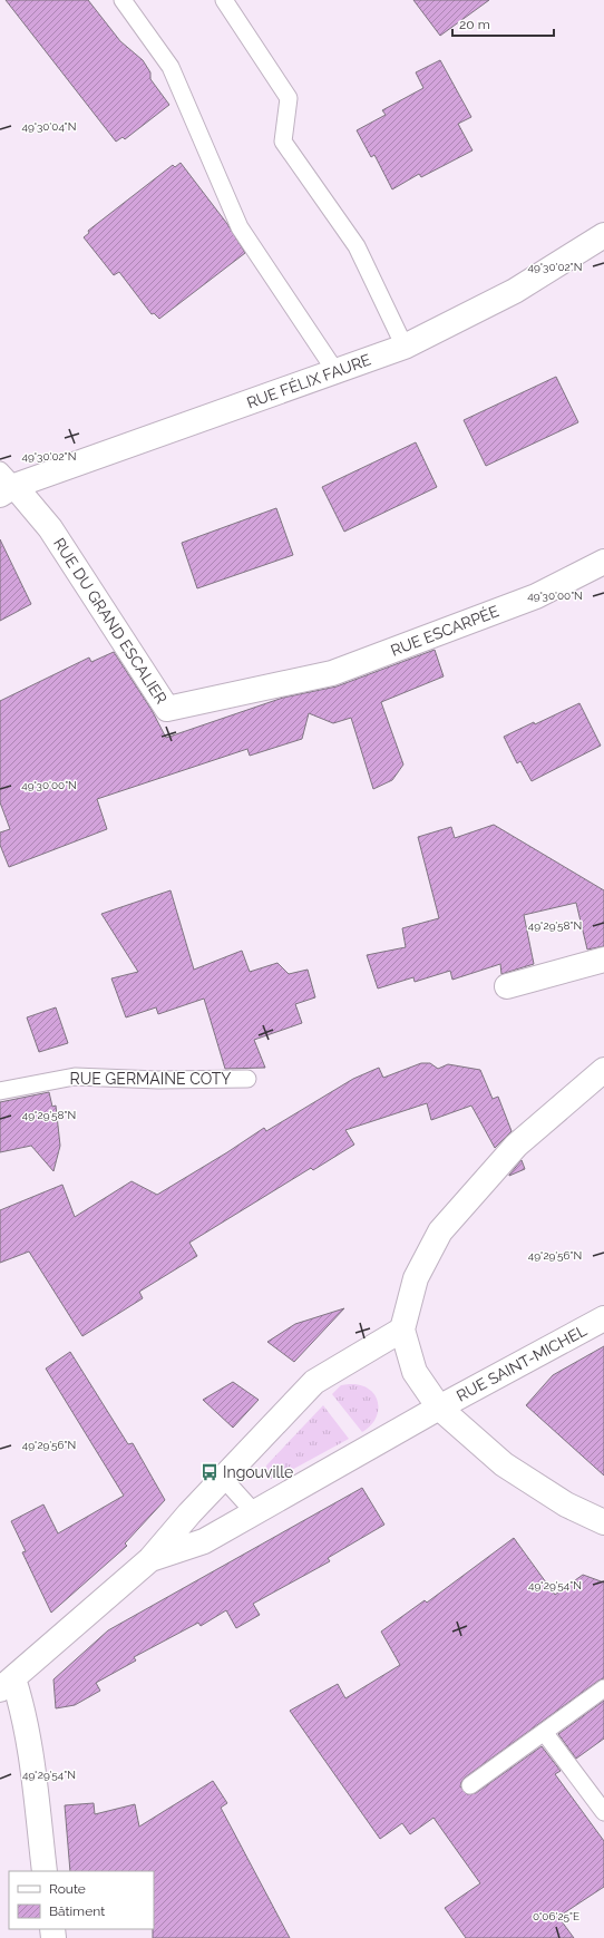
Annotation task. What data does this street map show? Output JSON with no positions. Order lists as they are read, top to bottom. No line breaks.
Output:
{"streets":{"street":["RUE FÉLIX FAURE","RUE DU GRAND ESCALIER","RUE ESCARPÉE","RUE SAINT-MICHEL"],"lane":["RUE GERMAINE COTY"]},"crossings":[["RUE FÉLIX FAURE","RUE DU GRAND ESCALIER"],["RUE DU GRAND ESCALIER","RUE ESCARPÉE"]],"places":{"bus stop":["Ingouville"]},"legend":["Route","Bâtiment"],"scale_bar":"20 m","coordinates":["49°30'04\"N","49°30'02\"N","49°30'00\"N","49°29'58\"N","49°29'56\"N","49°29'54\"N","0°06'25\"E"]}
